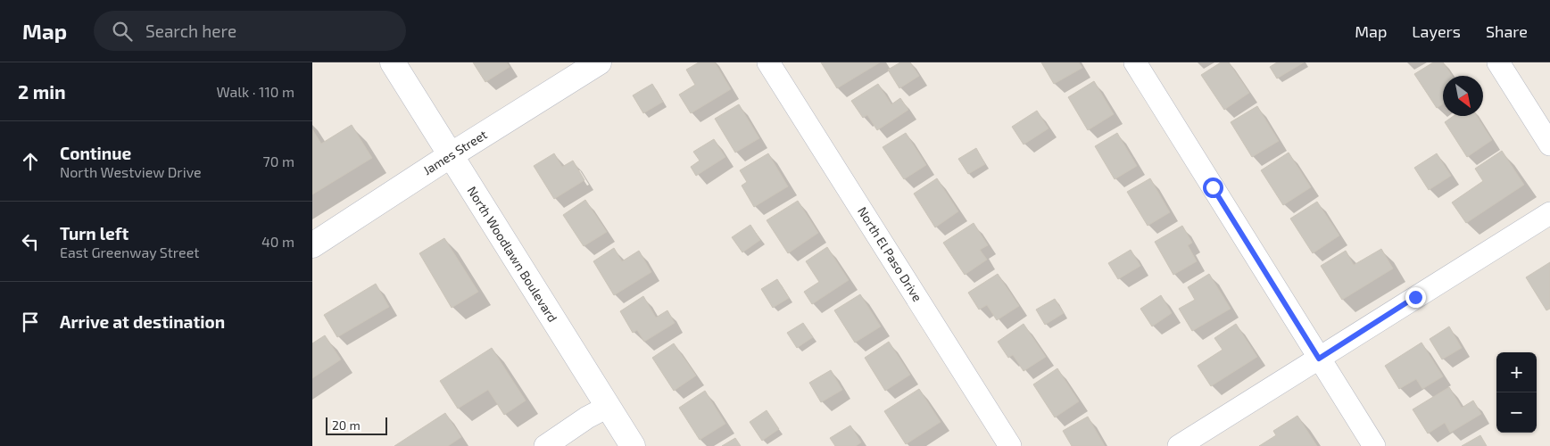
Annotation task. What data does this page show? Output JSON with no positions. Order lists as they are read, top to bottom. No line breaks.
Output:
{"streets":{"street":["James Street","North Woodlawn Boulevard","North El Paso Drive"]},"crossings":[["James Street","North Woodlawn Boulevard"]],"scale_bar":"20 m","north":"bottom right","page":{"header":"Map","search":"Search here","nav":["Map","Layers","Share"],"heading":["2 min","Walk · 110 m"],"list":[["Continue","North Westview Drive","70 m"],["Turn left","East Greenway Street","40 m"],"Arrive at destination"],"map_buttons":["+","−"],"scale":"20 m"}}
